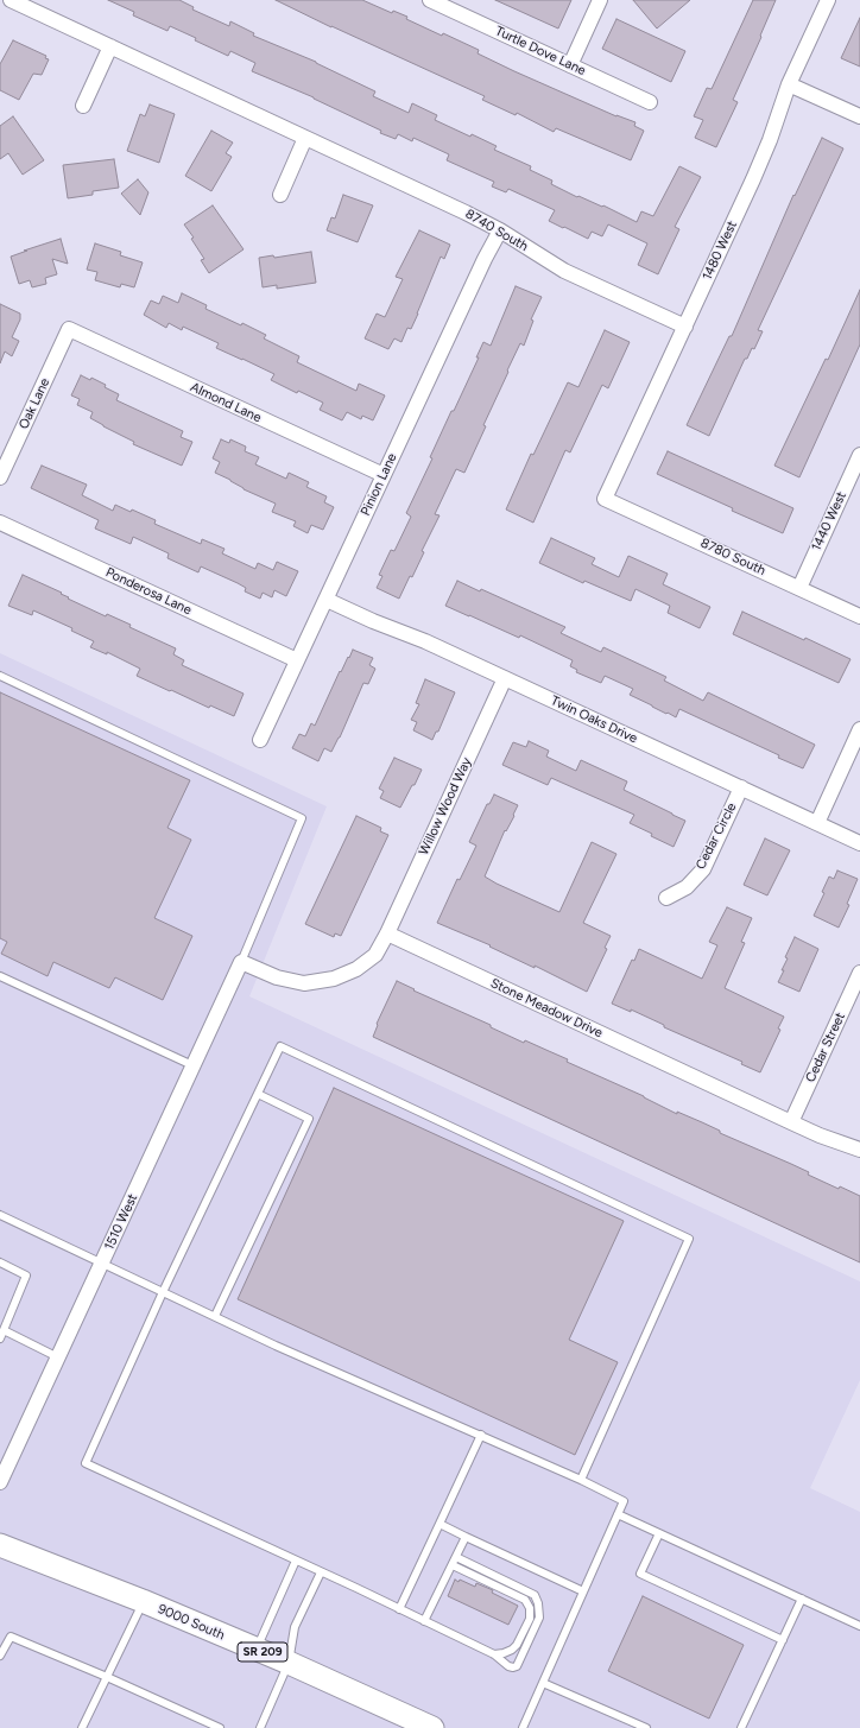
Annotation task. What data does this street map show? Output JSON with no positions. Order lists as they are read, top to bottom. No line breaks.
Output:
{"streets":{"main road":["9000 South","SR 209"],"street":["Turtle Dove Lane","8740 South","1480 West","Almond Lane","Oak Lane","Pinion Lane","1440 West","8780 South","Ponderosa Lane","Twin Oaks Drive","Willow Wood Way","Cedar Circle","Stone Meadow Drive","Cedar Street","1510 West"]},"crossings":[["8740 South","1480 West"],["8740 South","Pinion Lane"],["1480 West","8780 South"],["Almond Lane","Oak Lane"],["Almond Lane","Pinion Lane"],["Pinion Lane","Ponderosa Lane"],["Pinion Lane","Twin Oaks Drive"],["1440 West","8780 South"],["Twin Oaks Drive","Willow Wood Way"],["Twin Oaks Drive","Cedar Circle"],["Willow Wood Way","Stone Meadow Drive"],["Stone Meadow Drive","Cedar Street"]]}
